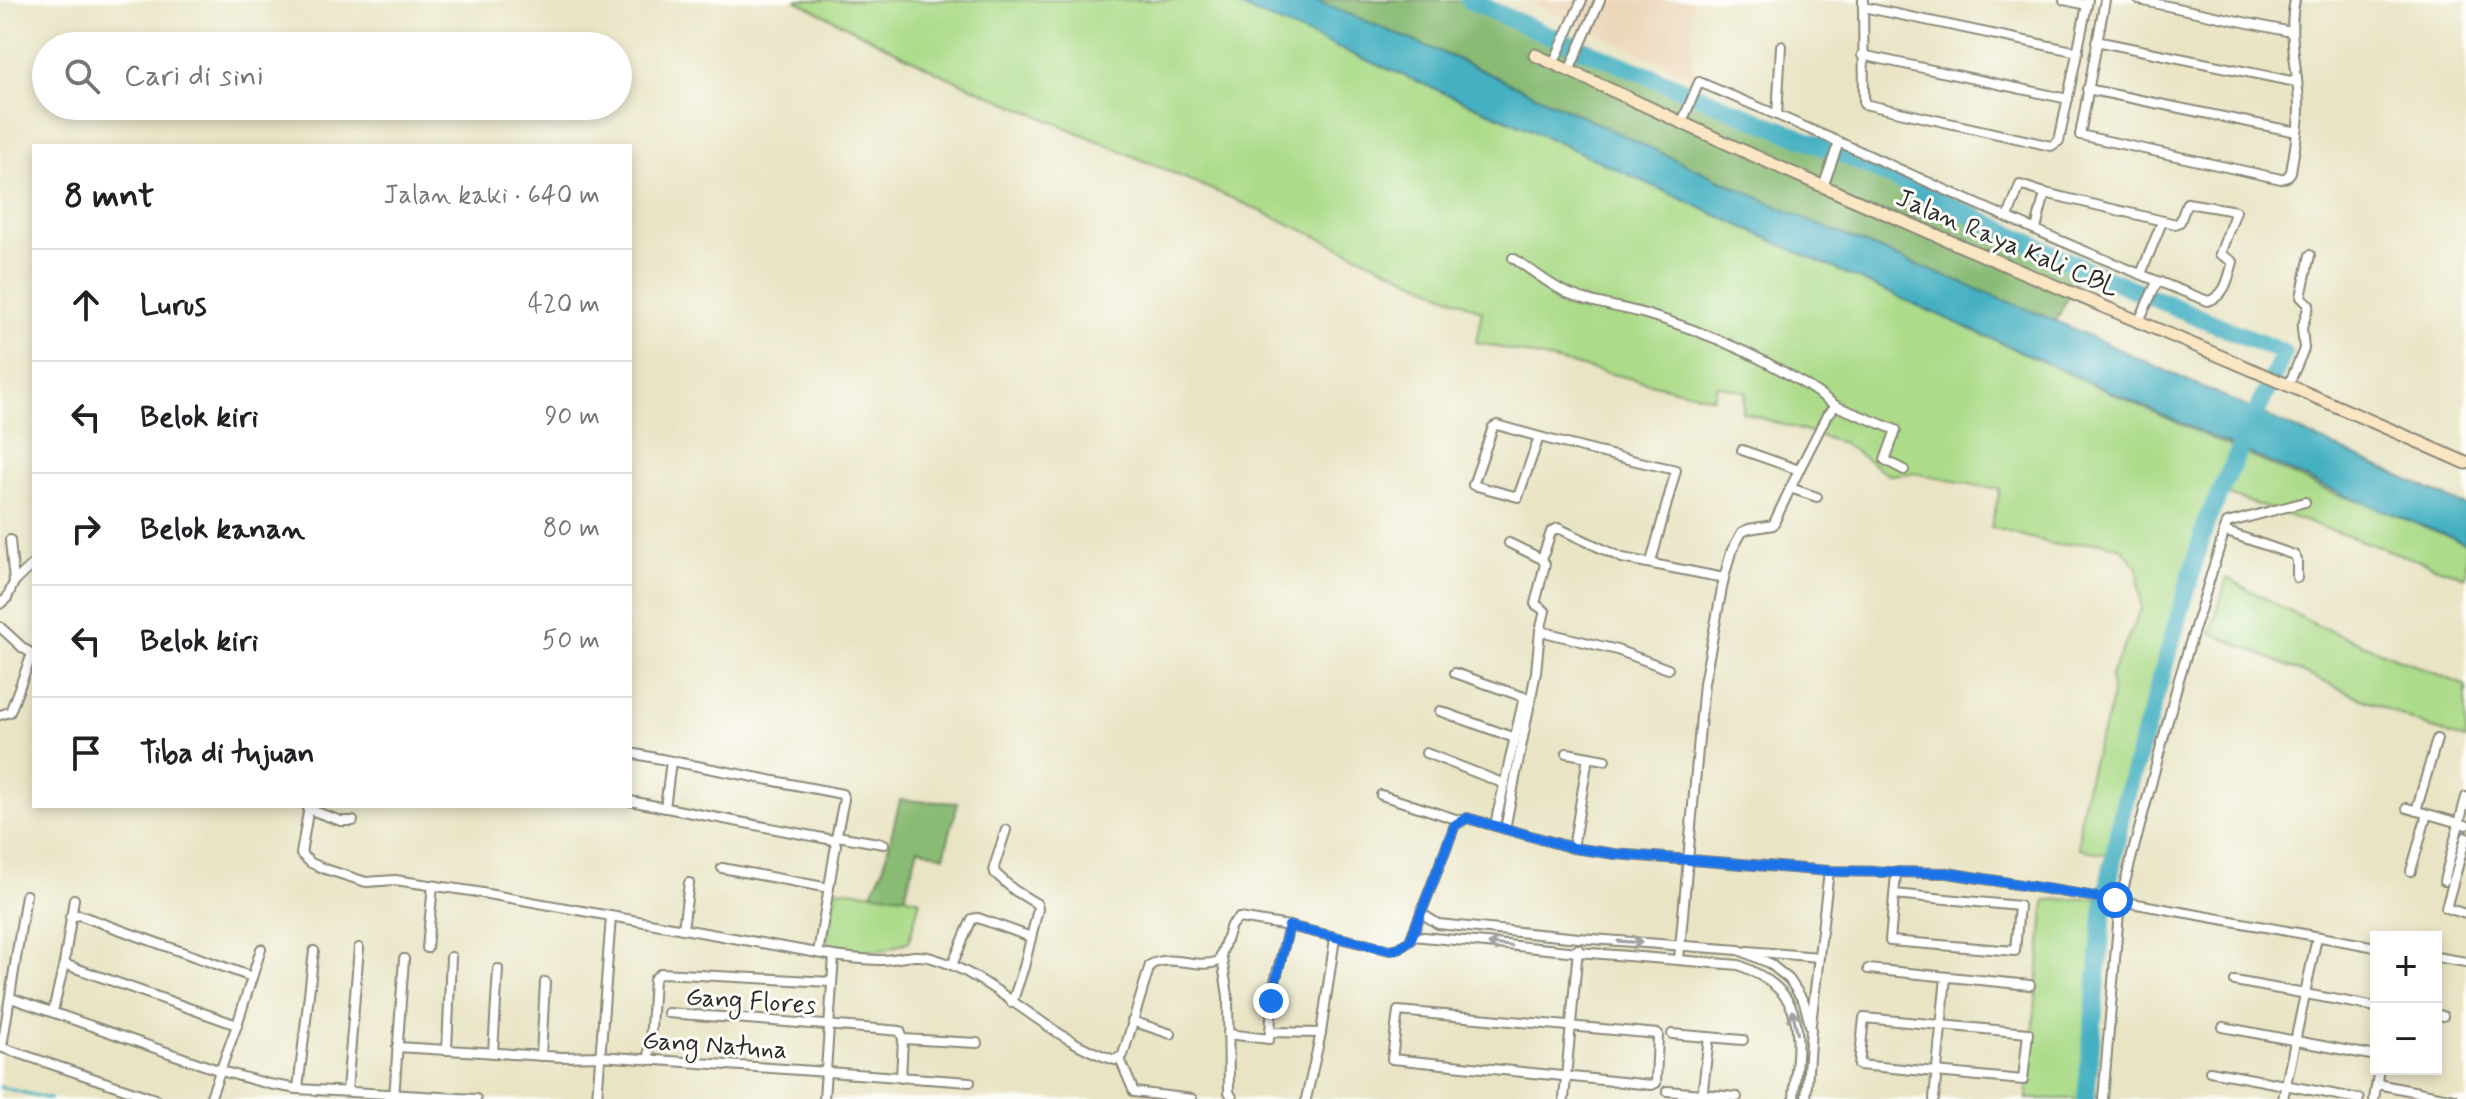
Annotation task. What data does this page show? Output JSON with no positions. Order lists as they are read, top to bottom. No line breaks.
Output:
{"streets":{"main road":["Jalan Raya Kali CBL"],"street":["Gang Flores","Gang Natuna"]},"page":{"search":"Cari di sini","heading":["8 mnt","Jalan kaki · 640 m"],"list":[["Lurus","420 m"],["Belok kiri","90 m"],["Belok kanan","80 m"],["Belok kiri","50 m"],"Tiba di tujuan"],"map_buttons":["+","−"]}}
